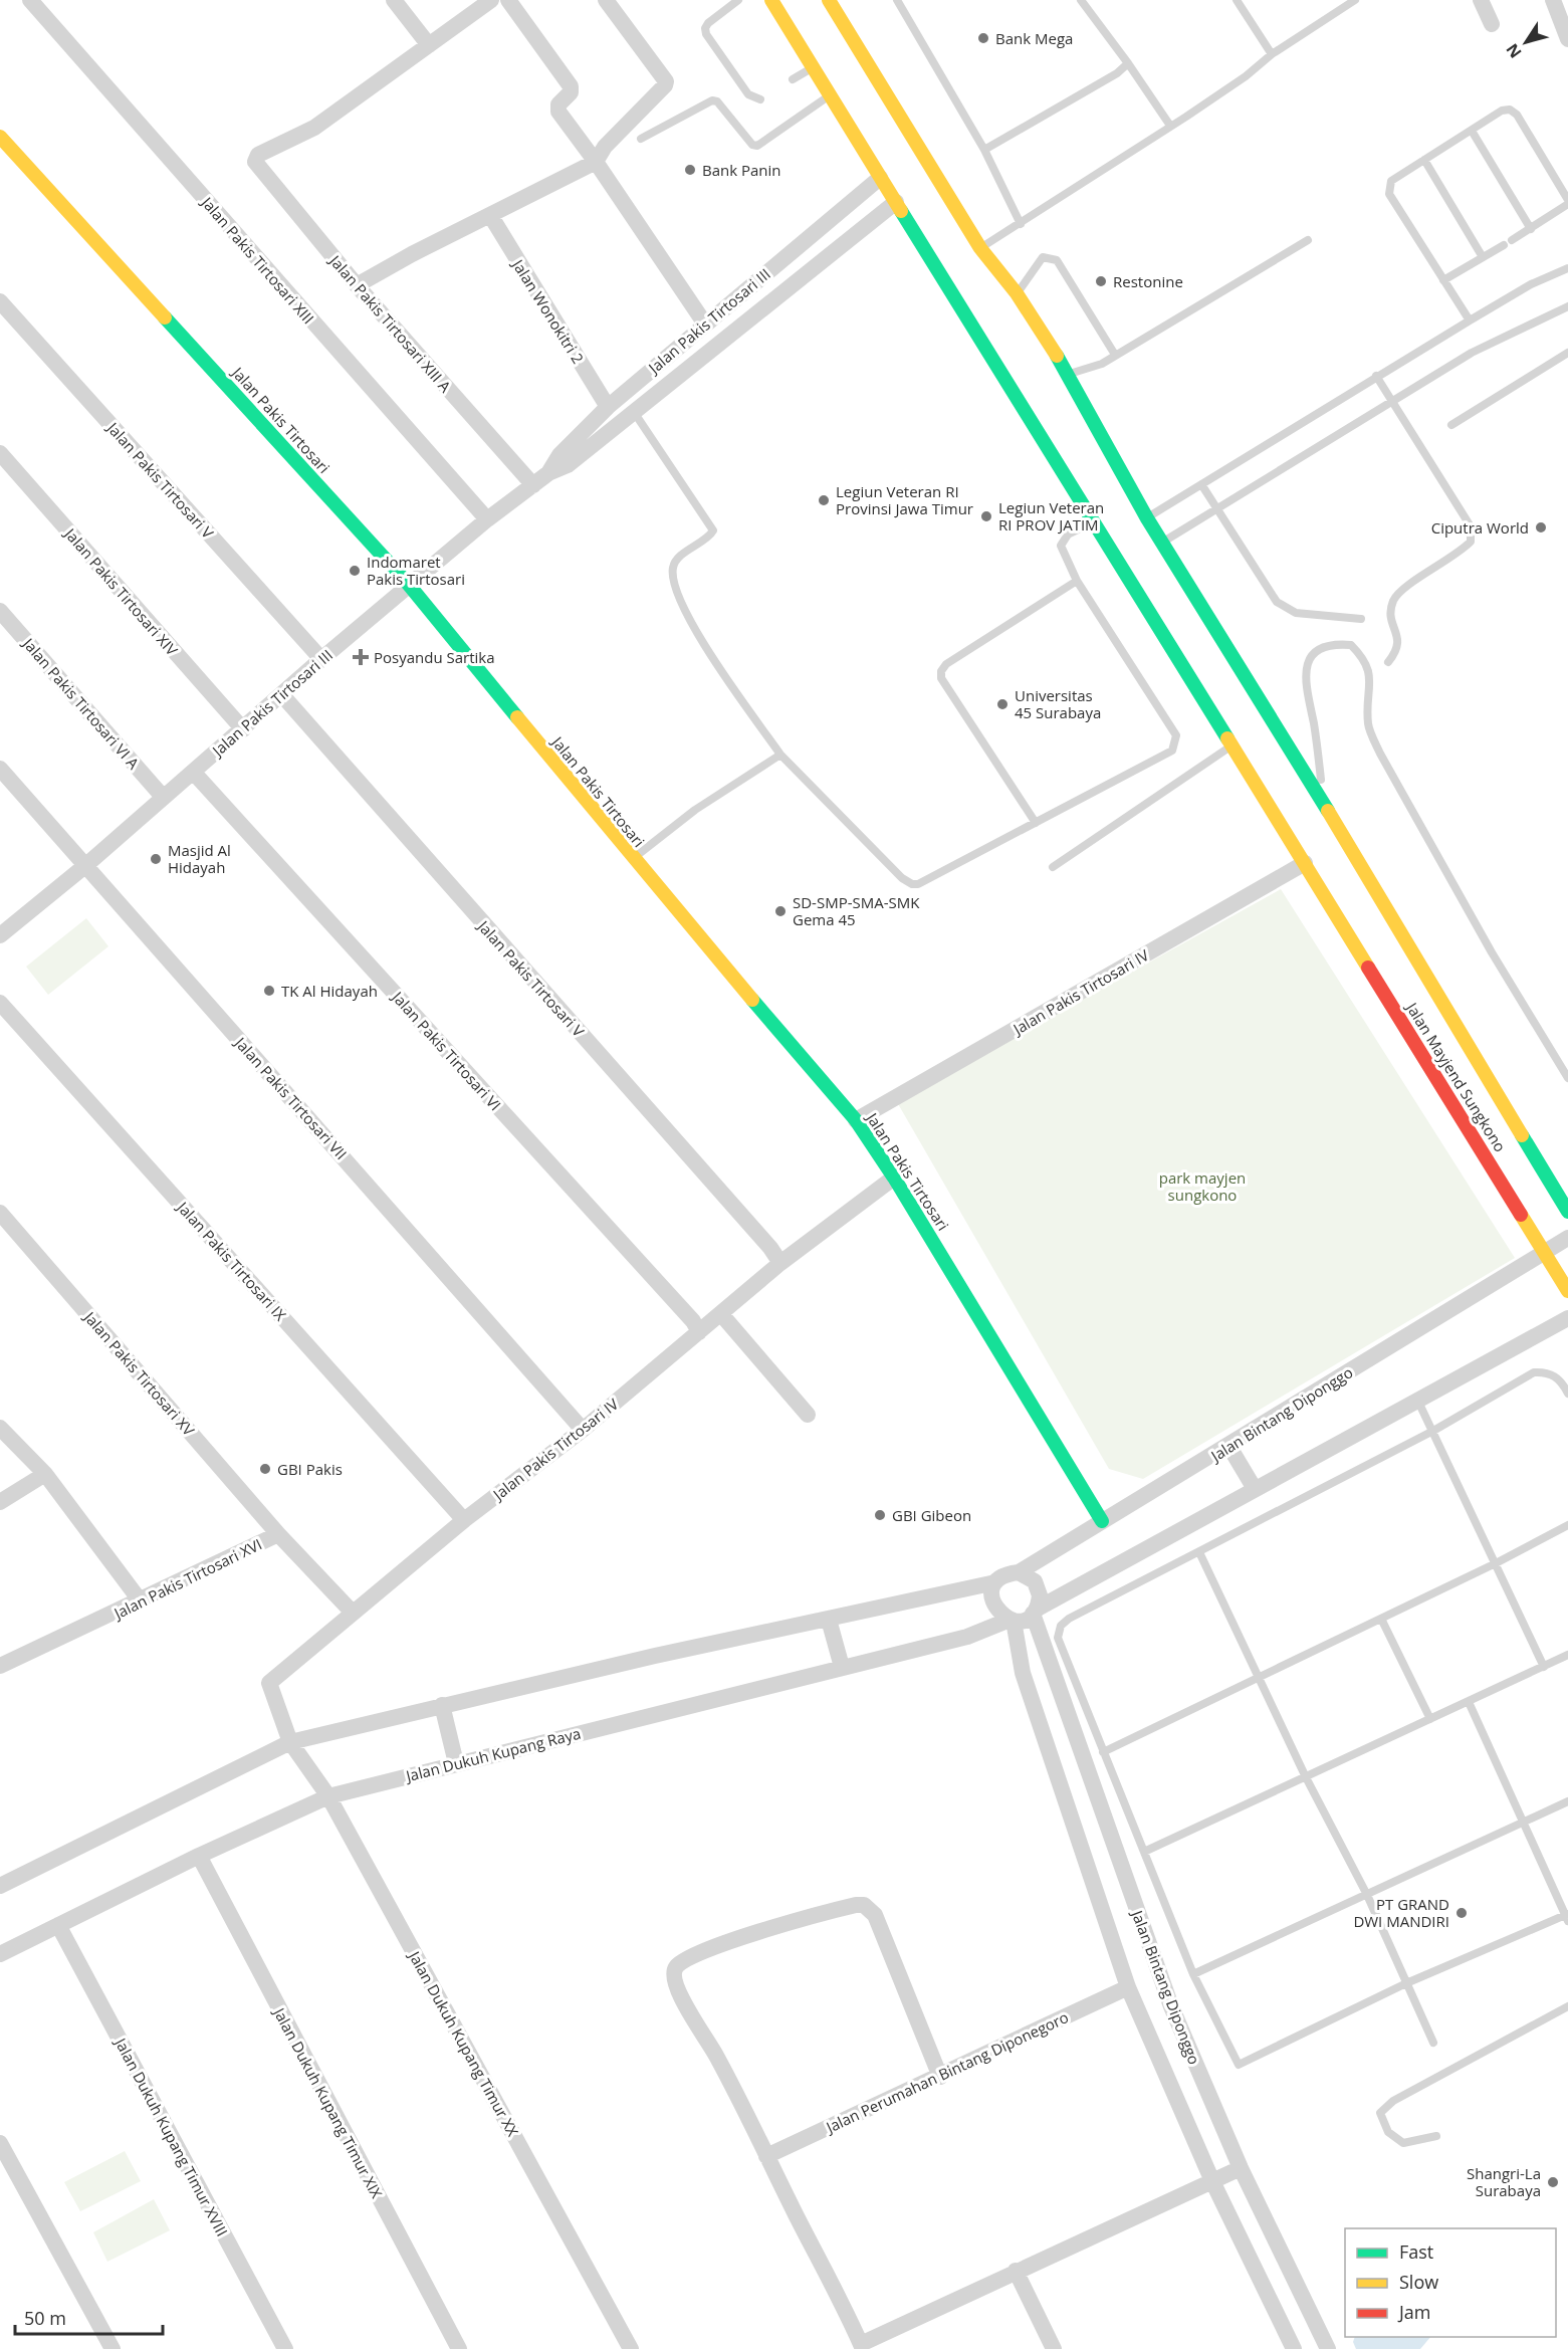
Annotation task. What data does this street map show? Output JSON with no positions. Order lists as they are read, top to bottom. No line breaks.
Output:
{"streets":{"main road":["Jalan Pakis Tirtosari","Jalan Mayjend Sungkono"],"street":["Jalan Pakis Tirtosari XIII","Jalan Wonokitri 2","Jalan Pakis Tirtosari III","Jalan Pakis Tirtosari XIII A","Jalan Pakis Tirtosari V","Jalan Pakis Tirtosari XIV","Jalan Pakis Tirtosari VI A","Jalan Pakis Tirtosari IV","Jalan Pakis Tirtosari VI","Jalan Pakis Tirtosari VII","Jalan Pakis Tirtosari IX","Jalan Pakis Tirtosari XV","Jalan Bintang Diponggo","Jalan Pakis Tirtosari XVI","Jalan Dukuh Kupang Raya","Jalan Dukuh Kupang Timur XX","Jalan Perumahan Bintang Diponegoro","Jalan Dukuh Kupang Timur XIX","Jalan Dukuh Kupang Timur XVIII"]},"crossings":[["Jalan Pakis Tirtosari XIII","Jalan Pakis Tirtosari III"],["Jalan Wonokitri 2","Jalan Pakis Tirtosari III"],["Jalan Pakis Tirtosari III","Jalan Pakis Tirtosari XIII A"],["Jalan Pakis Tirtosari III","Jalan Pakis Tirtosari"],["Jalan Pakis Tirtosari III","Jalan Pakis Tirtosari V"],["Jalan Pakis Tirtosari III","Jalan Pakis Tirtosari XIV"],["Jalan Pakis Tirtosari III","Jalan Pakis Tirtosari VI A"],["Jalan Pakis Tirtosari III","Jalan Pakis Tirtosari VI"],["Jalan Pakis Tirtosari III","Jalan Mayjend Sungkono"],["Jalan Pakis Tirtosari III","Jalan Pakis Tirtosari VII"],["Jalan Pakis Tirtosari","Jalan Pakis Tirtosari IV"],["Jalan Pakis Tirtosari","Jalan Bintang Diponggo"],["Jalan Pakis Tirtosari V","Jalan Pakis Tirtosari IV"],["Jalan Pakis Tirtosari IV","Jalan Pakis Tirtosari VI"],["Jalan Pakis Tirtosari IV","Jalan Mayjend Sungkono"],["Jalan Pakis Tirtosari IV","Jalan Pakis Tirtosari VII"],["Jalan Pakis Tirtosari IV","Jalan Pakis Tirtosari IX"],["Jalan Pakis Tirtosari IV","Jalan Pakis Tirtosari XVI"],["Jalan Pakis Tirtosari IV","Jalan Dukuh Kupang Timur XX"],["Jalan Mayjend Sungkono","Jalan Bintang Diponggo"],["Jalan Pakis Tirtosari XV","Jalan Pakis Tirtosari XVI"],["Jalan Bintang Diponggo","Jalan Dukuh Kupang Raya"],["Jalan Bintang Diponggo","Jalan Perumahan Bintang Diponegoro"],["Jalan Dukuh Kupang Raya","Jalan Dukuh Kupang Timur XX"],["Jalan Dukuh Kupang Raya","Jalan Dukuh Kupang Timur XIX"],["Jalan Dukuh Kupang Raya","Jalan Dukuh Kupang Timur XVIII"]],"parks":["park mayjen sungkono"],"places":{"other":["Bank Mega","Bank Panin","Restonine","Legiun Veteran RI Provinsi Jawa Timur","Legiun Veteran RI PROV JATIM","Ciputra World","Indomaret Pakis Tirtosari","Universitas 45 Surabaya","Masjid Al Hidayah","SD-SMP-SMA-SMK Gema 45","TK Al Hidayah","GBI Pakis","GBI Gibeon","PT GRAND DWI MANDIRI","Shangri-La Surabaya"],"health":["Posyandu Sartika"]},"legend":["Fast","Slow","Jam"],"scale_bar":"50 m","north":"bottom left"}
